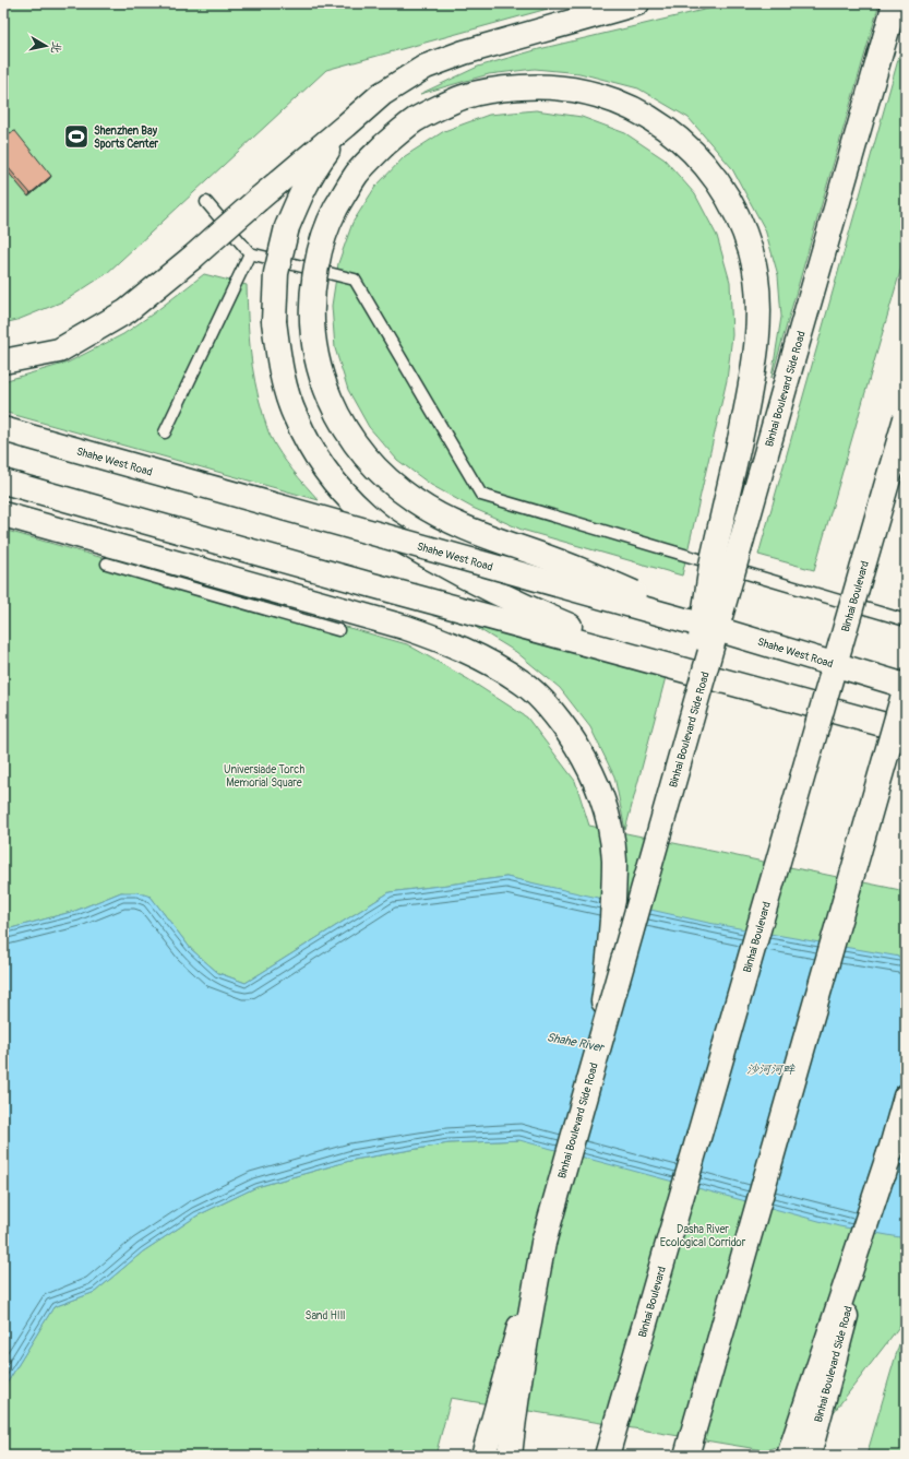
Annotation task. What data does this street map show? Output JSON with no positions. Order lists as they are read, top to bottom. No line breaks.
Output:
{"streets":{"main road":["Binhai Boulevard Side Road","Shahe West Road","Binhai Boulevard"]},"water":["Shahe River","沙河河畔"],"parks":["Universiade Torch Memorial Square","Dasha River Ecological Corridor","Sand HIll"],"places":{"sports":["Shenzhen Bay Sports Center"]},"north":"right"}
